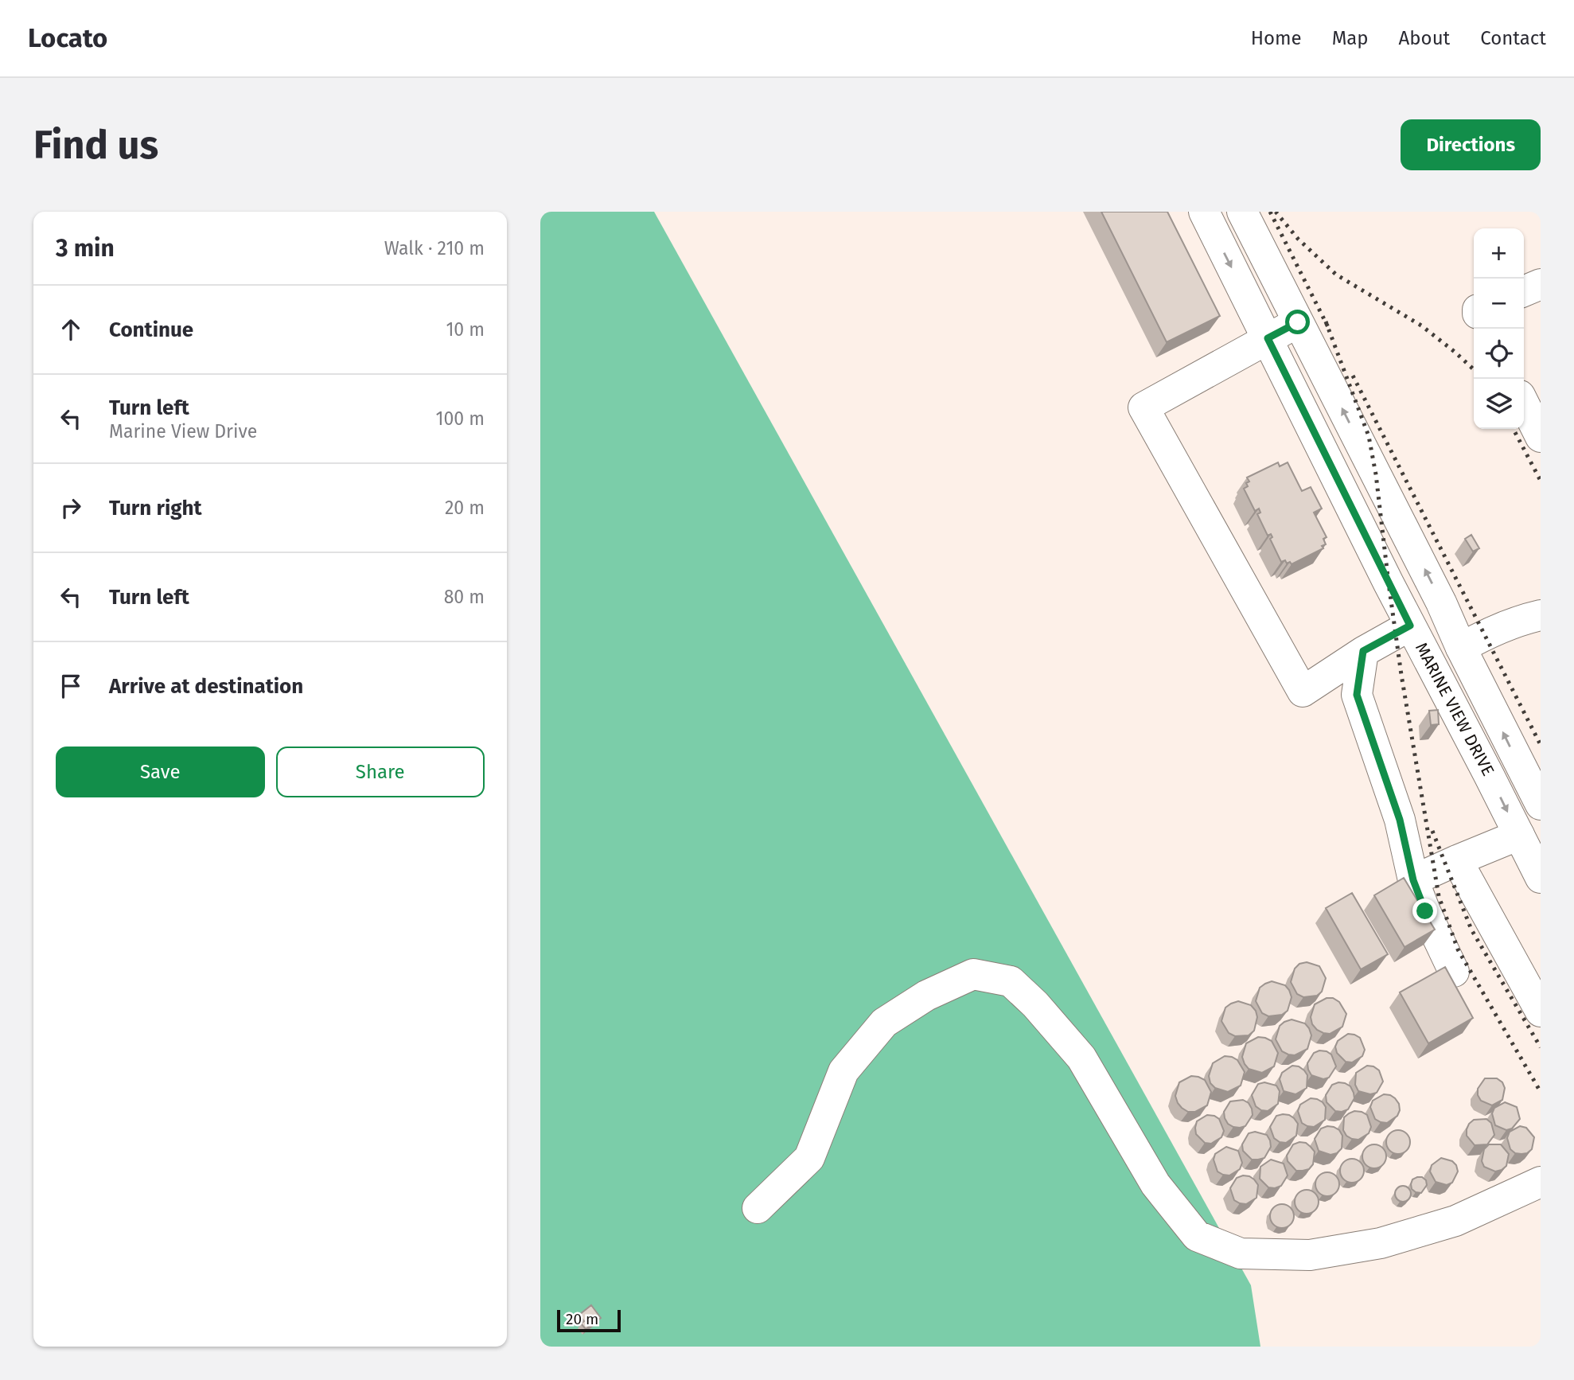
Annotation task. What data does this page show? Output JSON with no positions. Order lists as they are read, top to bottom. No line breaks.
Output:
{"streets":{"main road":["MARINE VIEW DRIVE"]},"scale_bar":"20 m","page":{"header":"Locato","nav":["Home","Map","About","Contact"],"buttons":["Directions",["Save","Share"]],"title":"Find us","heading":["3 min","Walk · 210 m"],"map_buttons":["+","−"],"list":[["Continue","10 m"],["Turn left","Marine View Drive","100 m"],["Turn right","20 m"],["Turn left","80 m"],"Arrive at destination"],"scale":"20 m"}}
